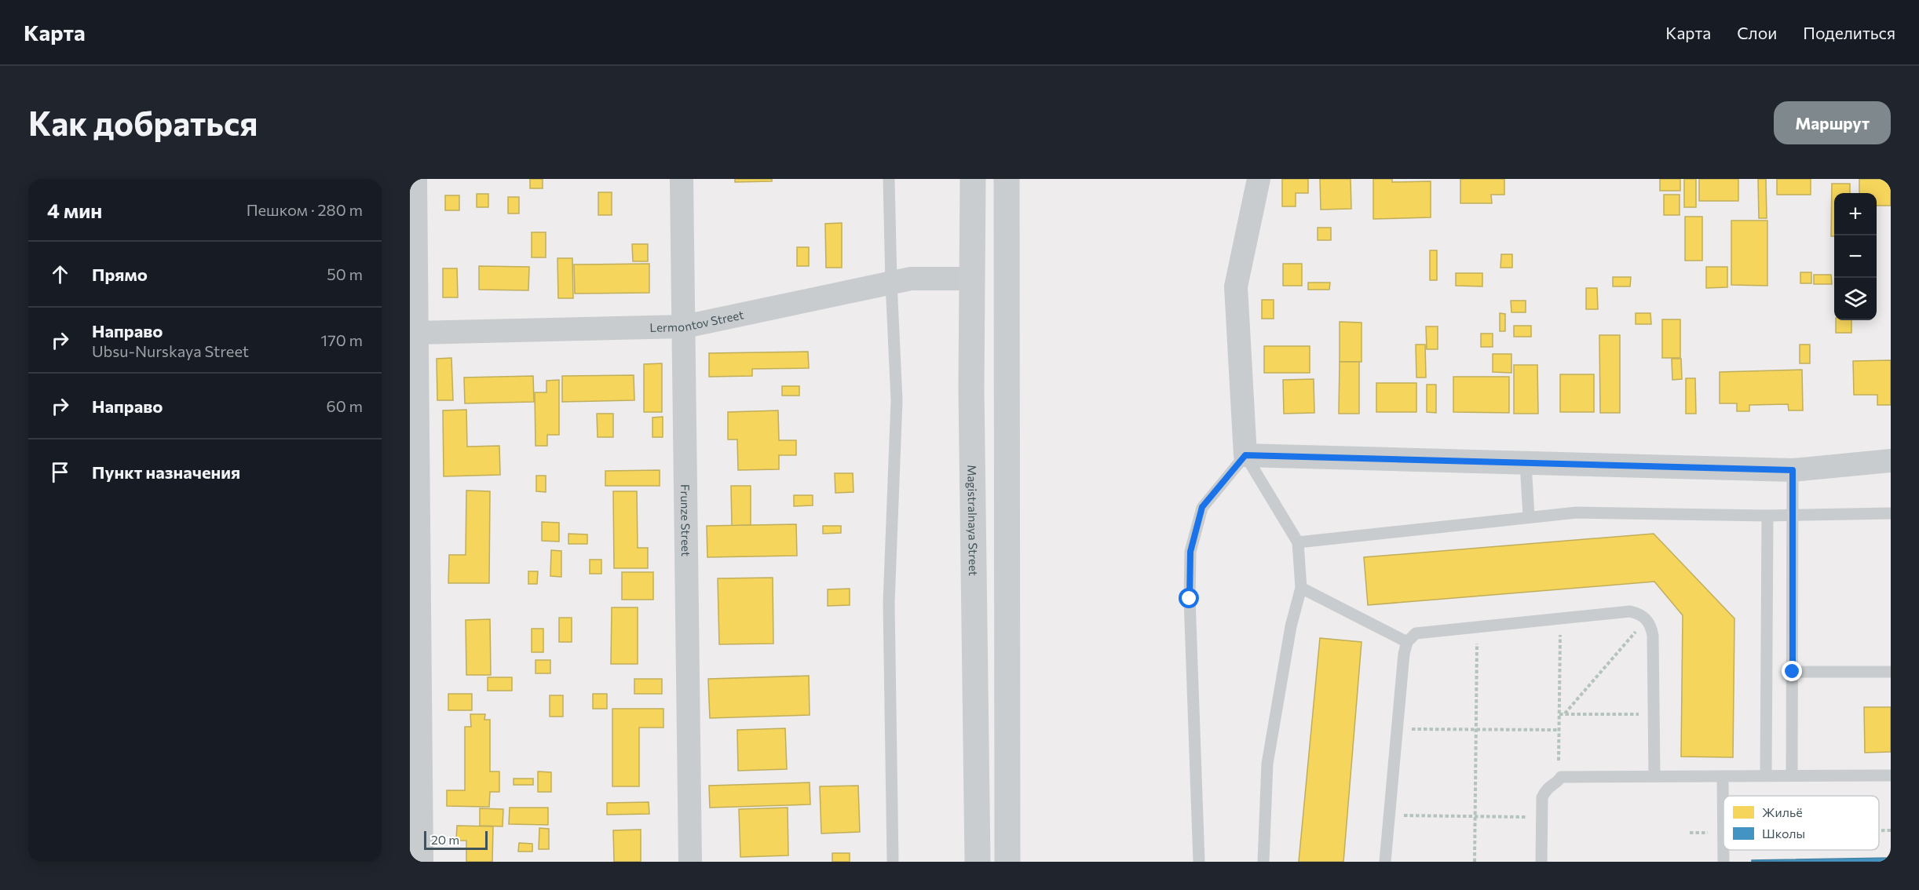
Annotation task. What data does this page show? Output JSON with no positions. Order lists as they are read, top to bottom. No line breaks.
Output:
{"streets":{"main road":["Magistralnaya Street"],"street":["Lermontov Street","Frunze Street"]},"crossings":[["Lermontov Street","Frunze Street"],["Lermontov Street","Magistralnaya Street"]],"legend":["Жильё","Школы"],"scale_bar":"20 m","page":{"header":"Карта","nav":["Карта","Слои","Поделиться"],"buttons":"Маршрут","title":"Как добраться","heading":["4 мин","Пешком · 280 m"],"map_buttons":["+","−"],"list":[["Прямо","50 m"],["Направо","Ubsu-Nurskaya Street","170 m"],["Направо","60 m"],"Пункт назначения"],"scale":"20 m"}}
